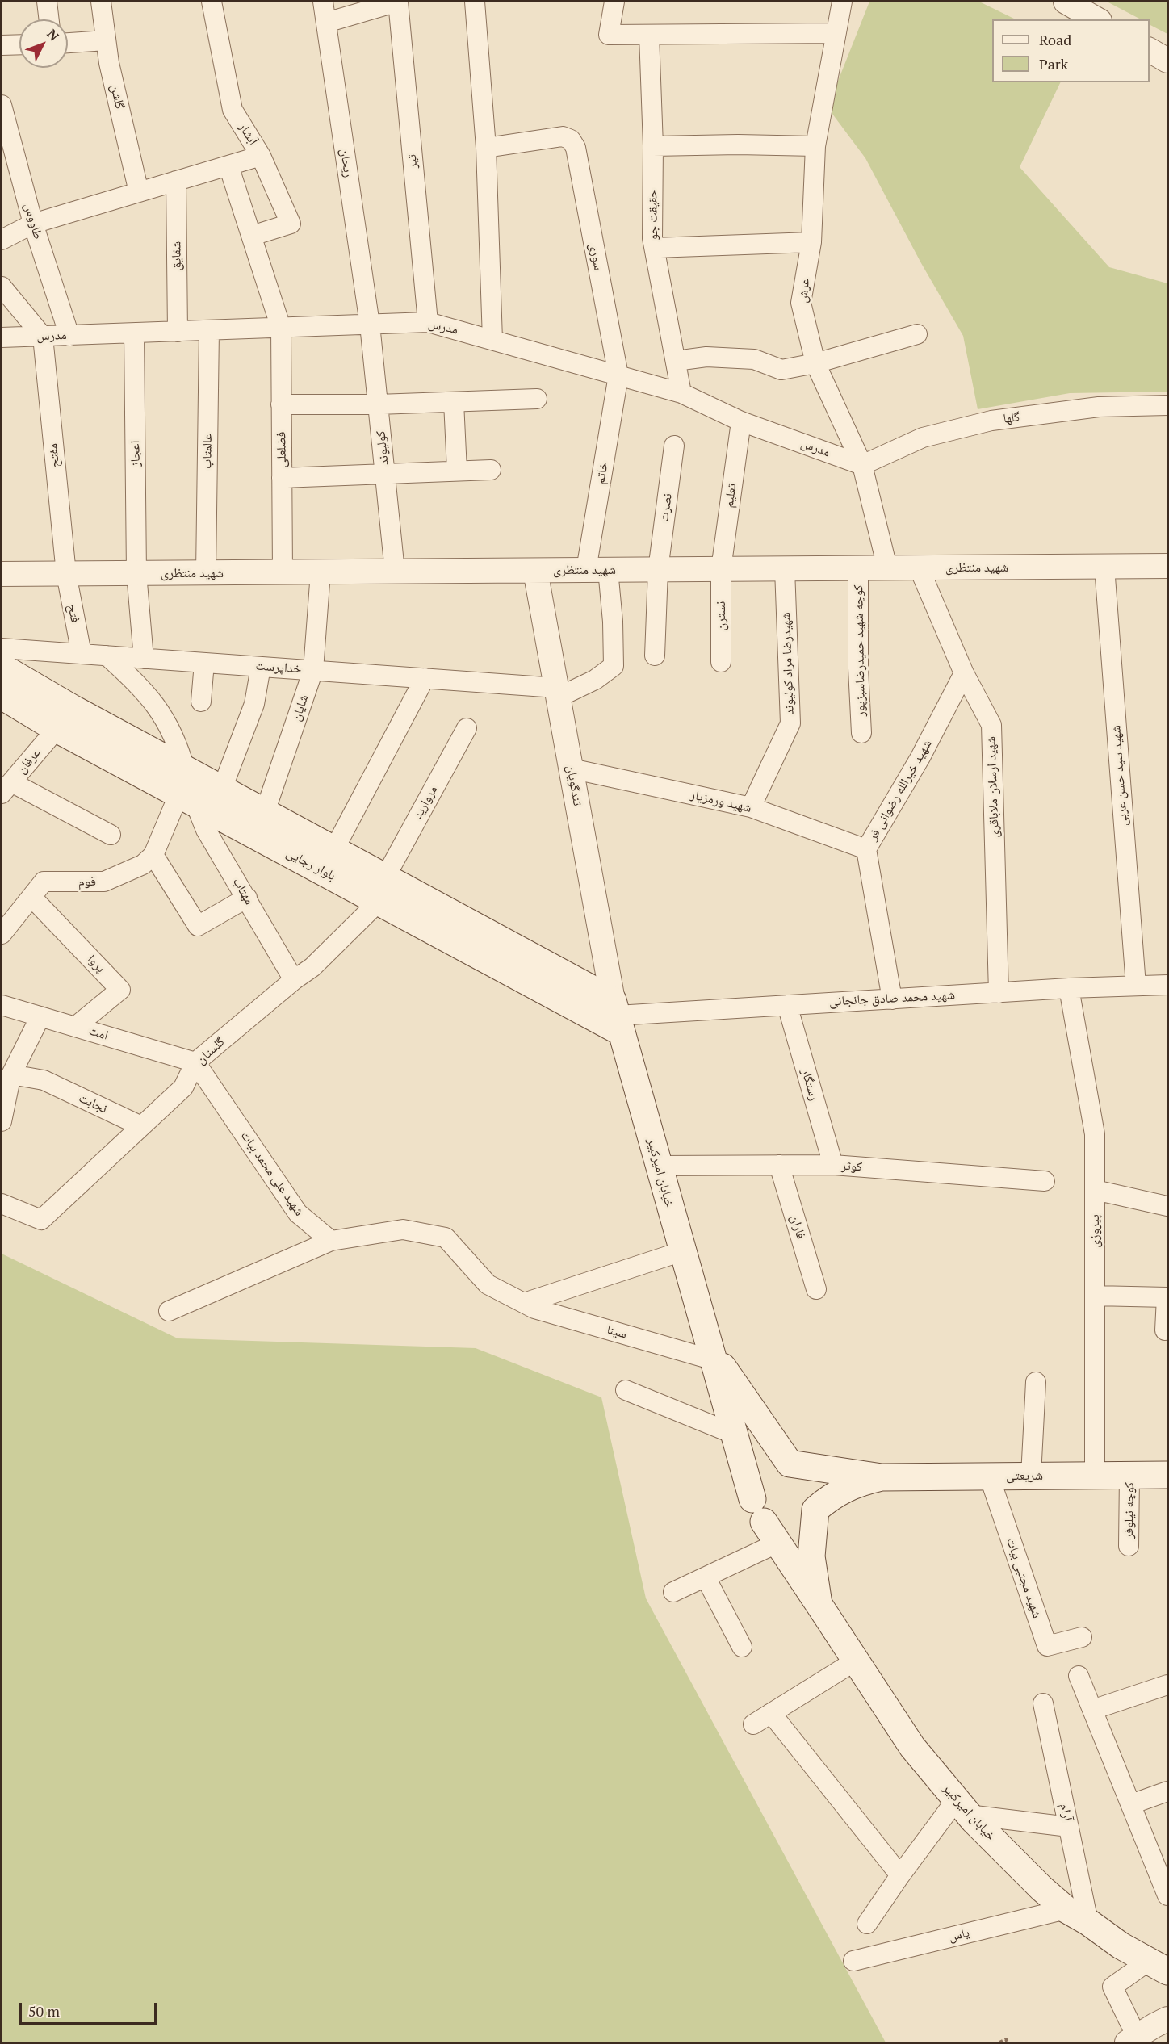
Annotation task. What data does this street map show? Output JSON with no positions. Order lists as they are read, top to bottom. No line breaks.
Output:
{"streets":{"main road":["بلوار رجایی","خیابان امیرکبیر","شریعتی"],"street":["گلشن","آبشار","تیر","ریحان","حقیقت جو","طاووس","شقایق","سوری","عرش","مدرس","گلها","کولیوند","فضلعلی","عالمتاب","اعجاز","مفتح","خاتم","تعلیم","نصرت","شهید منتظری","فتح","نسترن","کوچه شهید حمیدرضاسبزپور","شهیدرضا مراد کولیوند","خداپرست","شایان","عرفان","شهید سید حسن عربی","تندگویان","شهید ارسلان ملاباقری","شهید خیرالله رضوانی فر","شهید ورمزیار","مروارید","قوم","مهتاب","پروا","شهید محمد صادق جانجانی","امت","گلستان","رستگار","نجابت","کوثر","شهید علی محمد بیات","فاران","پیروزی","سینا","کوچه نیلوفر","شهید مجتبی بیات","آرام","یاس"]},"crossings":[["آبشار","فضلعلی"],["تیر","مدرس"],["ریحان","مدرس"],["ریحان","کولیوند"],["حقیقت جو","مدرس"],["طاووس","مدرس"],["شقایق","مدرس"],["سوری","مدرس"],["سوری","خاتم"],["عرش","مدرس"],["عرش","گلها"],["عرش","شهید منتظری"],["مدرس","گلها"],["مدرس","کولیوند"],["مدرس","فضلعلی"],["مدرس","عالمتاب"],["مدرس","اعجاز"],["مدرس","مفتح"],["مدرس","خاتم"],["مدرس","تعلیم"],["کولیوند","شهید منتظری"],["فضلعلی","شهید منتظری"],["عالمتاب","شهید منتظری"],["اعجاز","شهید منتظری"],["اعجاز","خداپرست"],["مفتح","شهید منتظری"],["مفتح","فتح"],["خاتم","شهید منتظری"],["خاتم","خداپرست"],["خاتم","تندگویان"],["تعلیم","شهید منتظری"],["تعلیم","نسترن"],["نصرت","شهید منتظری"],["شهید منتظری","فتح"],["شهید منتظری","نسترن"],["شهید منتظری","کوچه شهید حمیدرضاسبزپور"],["شهید منتظری","شهیدرضا مراد کولیوند"],["شهید منتظری","شایان"],["شهید منتظری","شهید سید حسن عربی"],["شهید منتظری","تندگویان"],["شهید منتظری","شهید ارسلان ملاباقری"],["فتح","خداپرست"],["شهیدرضا مراد کولیوند","شهید ورمزیار"],["خداپرست","شایان"],["خداپرست","تندگویان"],["خداپرست","مهتاب"],["شایان","بلوار رجایی"],["عرفان","بلوار رجایی"],["شهید سید حسن عربی","شهید محمد صادق جانجانی"],["تندگویان","شهید ورمزیار"],["تندگویان","بلوار رجایی"],["تندگویان","شهید محمد صادق جانجانی"],["تندگویان","خیابان امیرکبیر"],["شهید ارسلان ملاباقری","شهید خیرالله رضوانی فر"],["شهید ارسلان ملاباقری","شهید محمد صادق جانجانی"],["شهید خیرالله رضوانی فر","شهید ورمزیار"],["شهید خیرالله رضوانی فر","شهید محمد صادق جانجانی"],["مروارید","بلوار رجایی"],["مروارید","گلستان"],["بلوار رجایی","مهتاب"],["بلوار رجایی","شهید محمد صادق جانجانی"],["بلوار رجایی","گلستان"],["بلوار رجایی","خیابان امیرکبیر"],["قوم","پروا"],["مهتاب","گلستان"],["پروا","امت"],["شهید محمد صادق جانجانی","رستگار"],["شهید محمد صادق جانجانی","خیابان امیرکبیر"],["شهید محمد صادق جانجانی","پیروزی"],["امت","گلستان"],["امت","شهید علی محمد بیات"],["گلستان","نجابت"],["گلستان","شهید علی محمد بیات"],["رستگار","کوثر"],["کوثر","خیابان امیرکبیر"],["کوثر","فاران"],["خیابان امیرکبیر","سینا"],["خیابان امیرکبیر","آرام"],["خیابان امیرکبیر","یاس"],["پیروزی","شریعتی"],["شریعتی","کوچه نیلوفر"],["شریعتی","شهید مجتبی بیات"]],"legend":["Road","Park"],"scale_bar":"50 m","north":"top right"}
